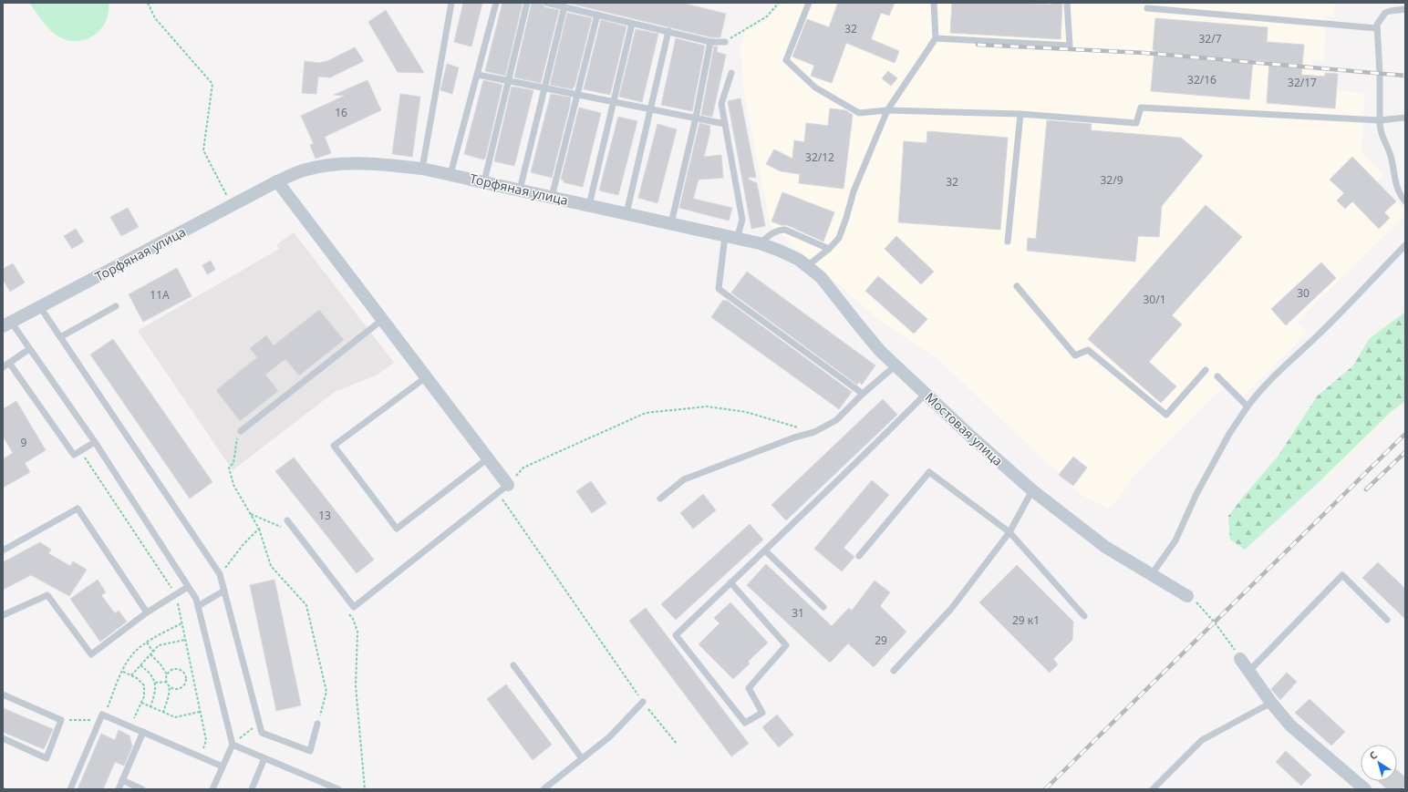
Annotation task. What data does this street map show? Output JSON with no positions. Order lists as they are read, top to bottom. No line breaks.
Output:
{"streets":{"street":["Торфяная улица","Мостовая улица"]},"crossings":[["Торфяная улица","Мостовая улица"]],"house_numbers":["32","32/7","32/16","32/17","16","32/12","32/9","32","30","11А","30/1","9","13","31","29 к1","29"],"north":"top left"}
